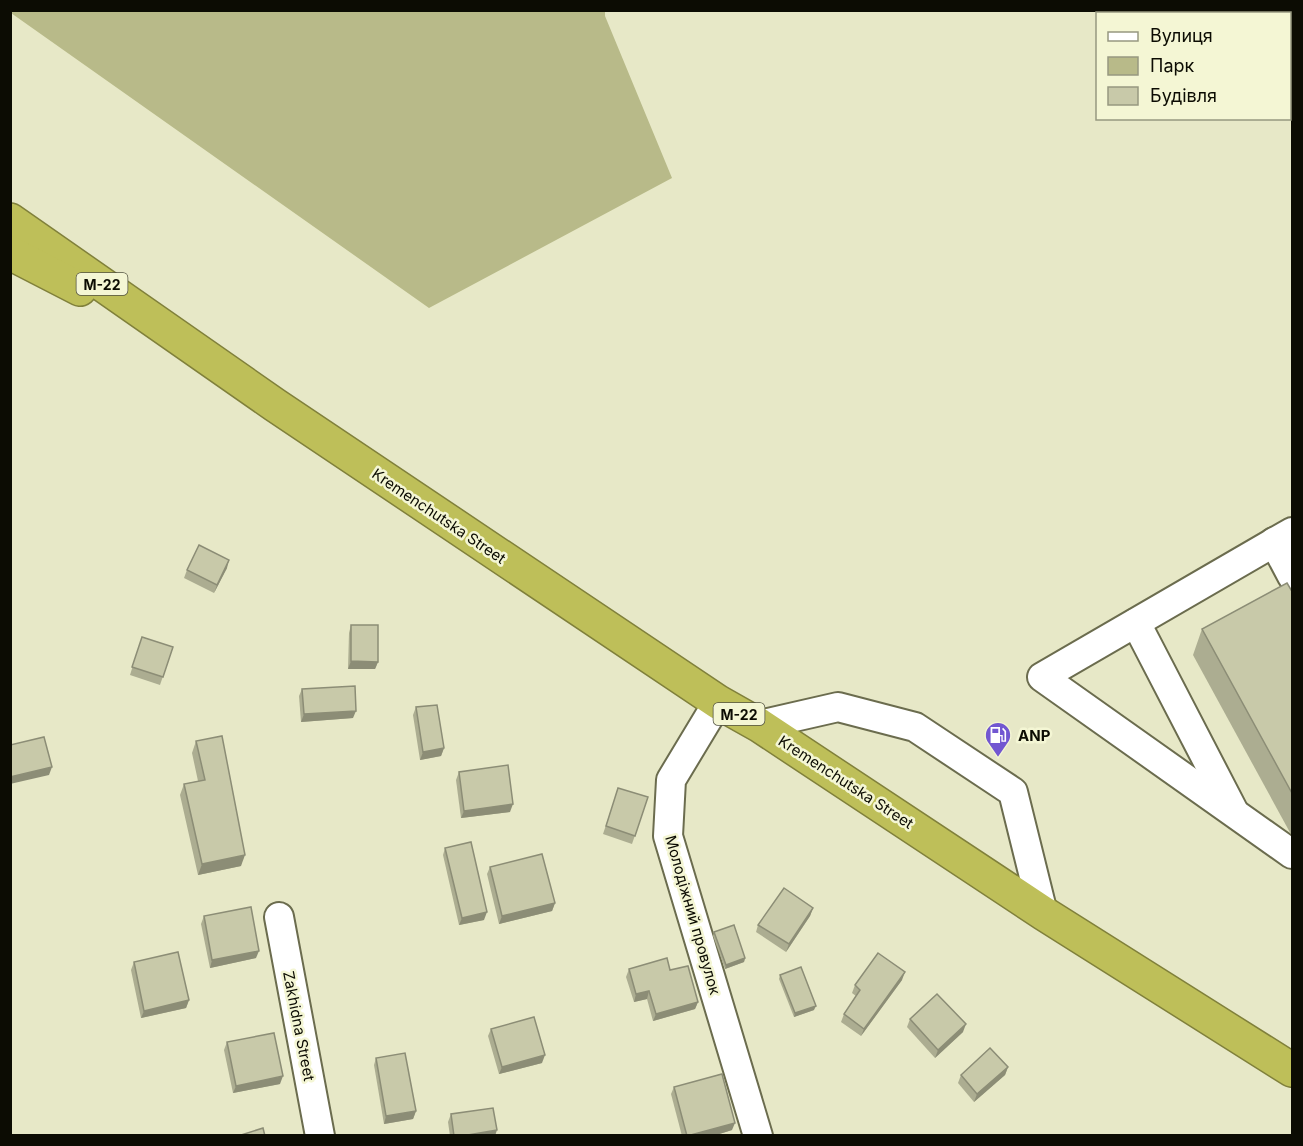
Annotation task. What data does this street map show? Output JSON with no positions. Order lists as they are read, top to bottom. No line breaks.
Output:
{"streets":{"highway":["М-22","Kremenchutska Street"],"street":["Молодіжний провулок","Zakhidna Street"]},"crossings":[["М-22","Kremenchutska Street"],["Kremenchutska Street","Молодіжний провулок"]],"places":{"fuel station":["ANP"]},"legend":["Вулиця","Парк","Будівля"]}
